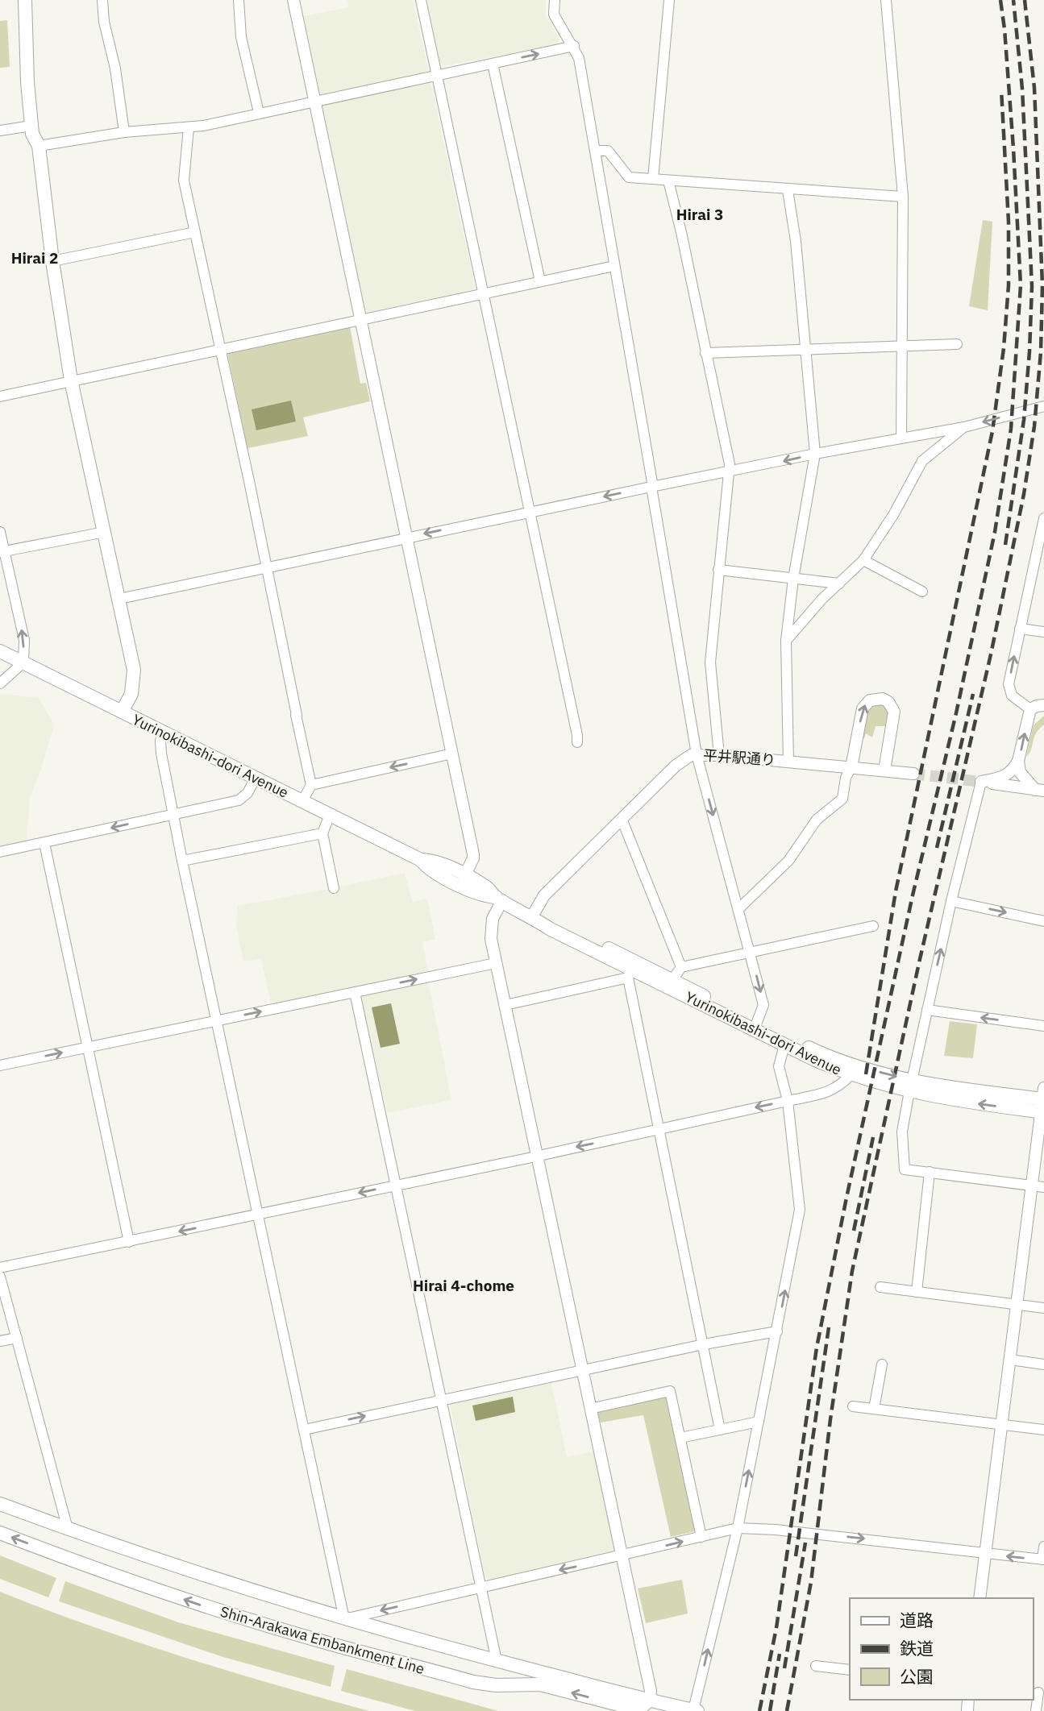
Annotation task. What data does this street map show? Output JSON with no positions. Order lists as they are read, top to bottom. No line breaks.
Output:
{"streets":{"main road":["Yurinokibashi-dori Avenue","Shin-Arakawa Embankment Line"],"street":["平井駅通り"]},"crossings":[["Yurinokibashi-dori Avenue","平井駅通り"]],"districts":["Hirai 3","Hirai 2","Hirai 4-chome"],"legend":["道路","鉄道","公園"]}
